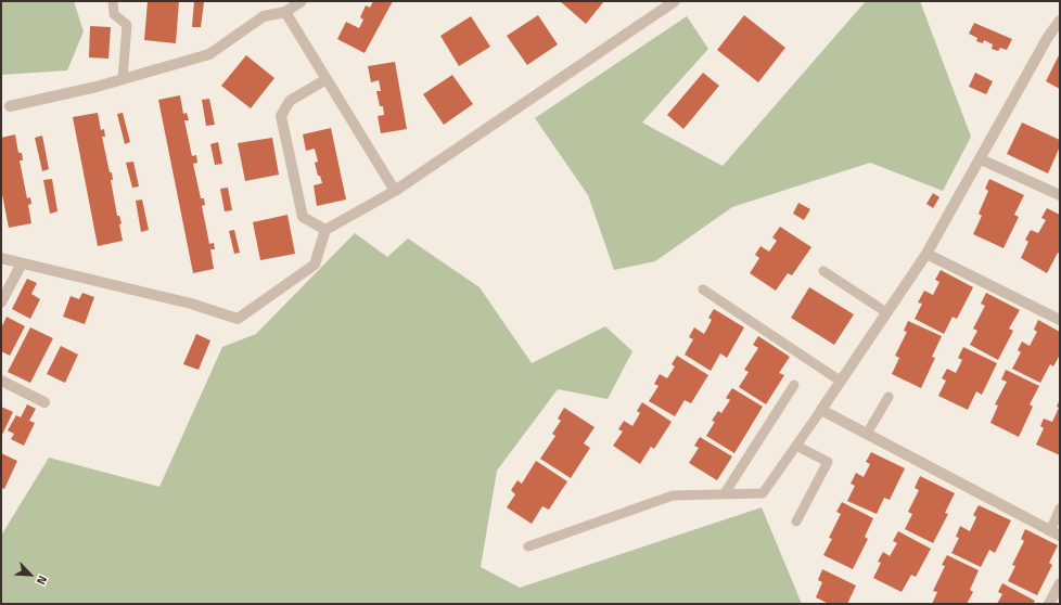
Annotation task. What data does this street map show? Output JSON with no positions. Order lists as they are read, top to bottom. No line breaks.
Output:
{"north":"bottom right"}
